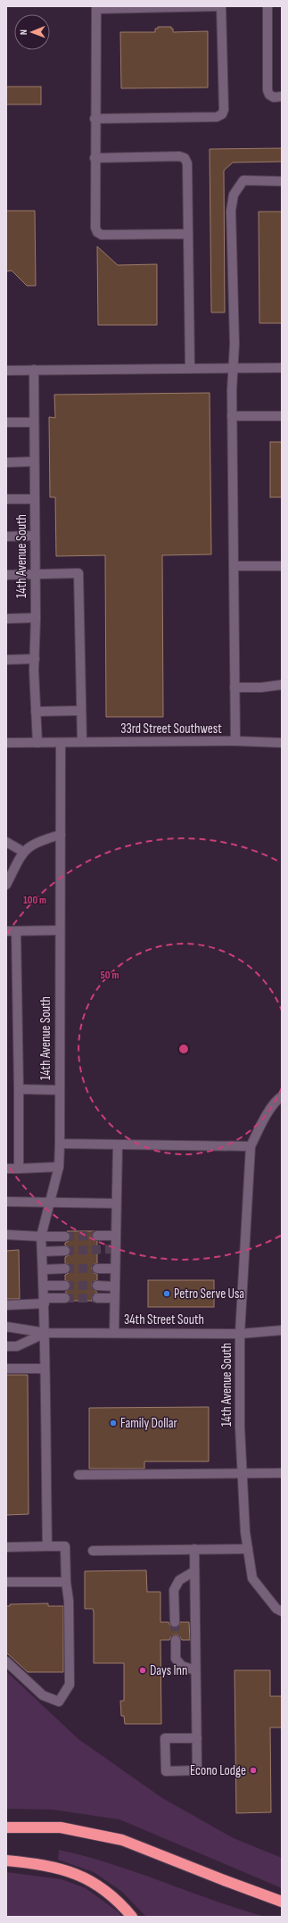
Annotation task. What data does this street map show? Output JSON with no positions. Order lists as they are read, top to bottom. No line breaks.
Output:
{"streets":{"street":["14th Avenue South","33rd Street Southwest","34th Street South"]},"crossings":[["14th Avenue South","33rd Street Southwest"],["14th Avenue South","34th Street South"]],"places":["Petro Serve Usa","Family Dollar","Days Inn","Econo Lodge"],"north":"left","rings":["100 m","50 m"]}
